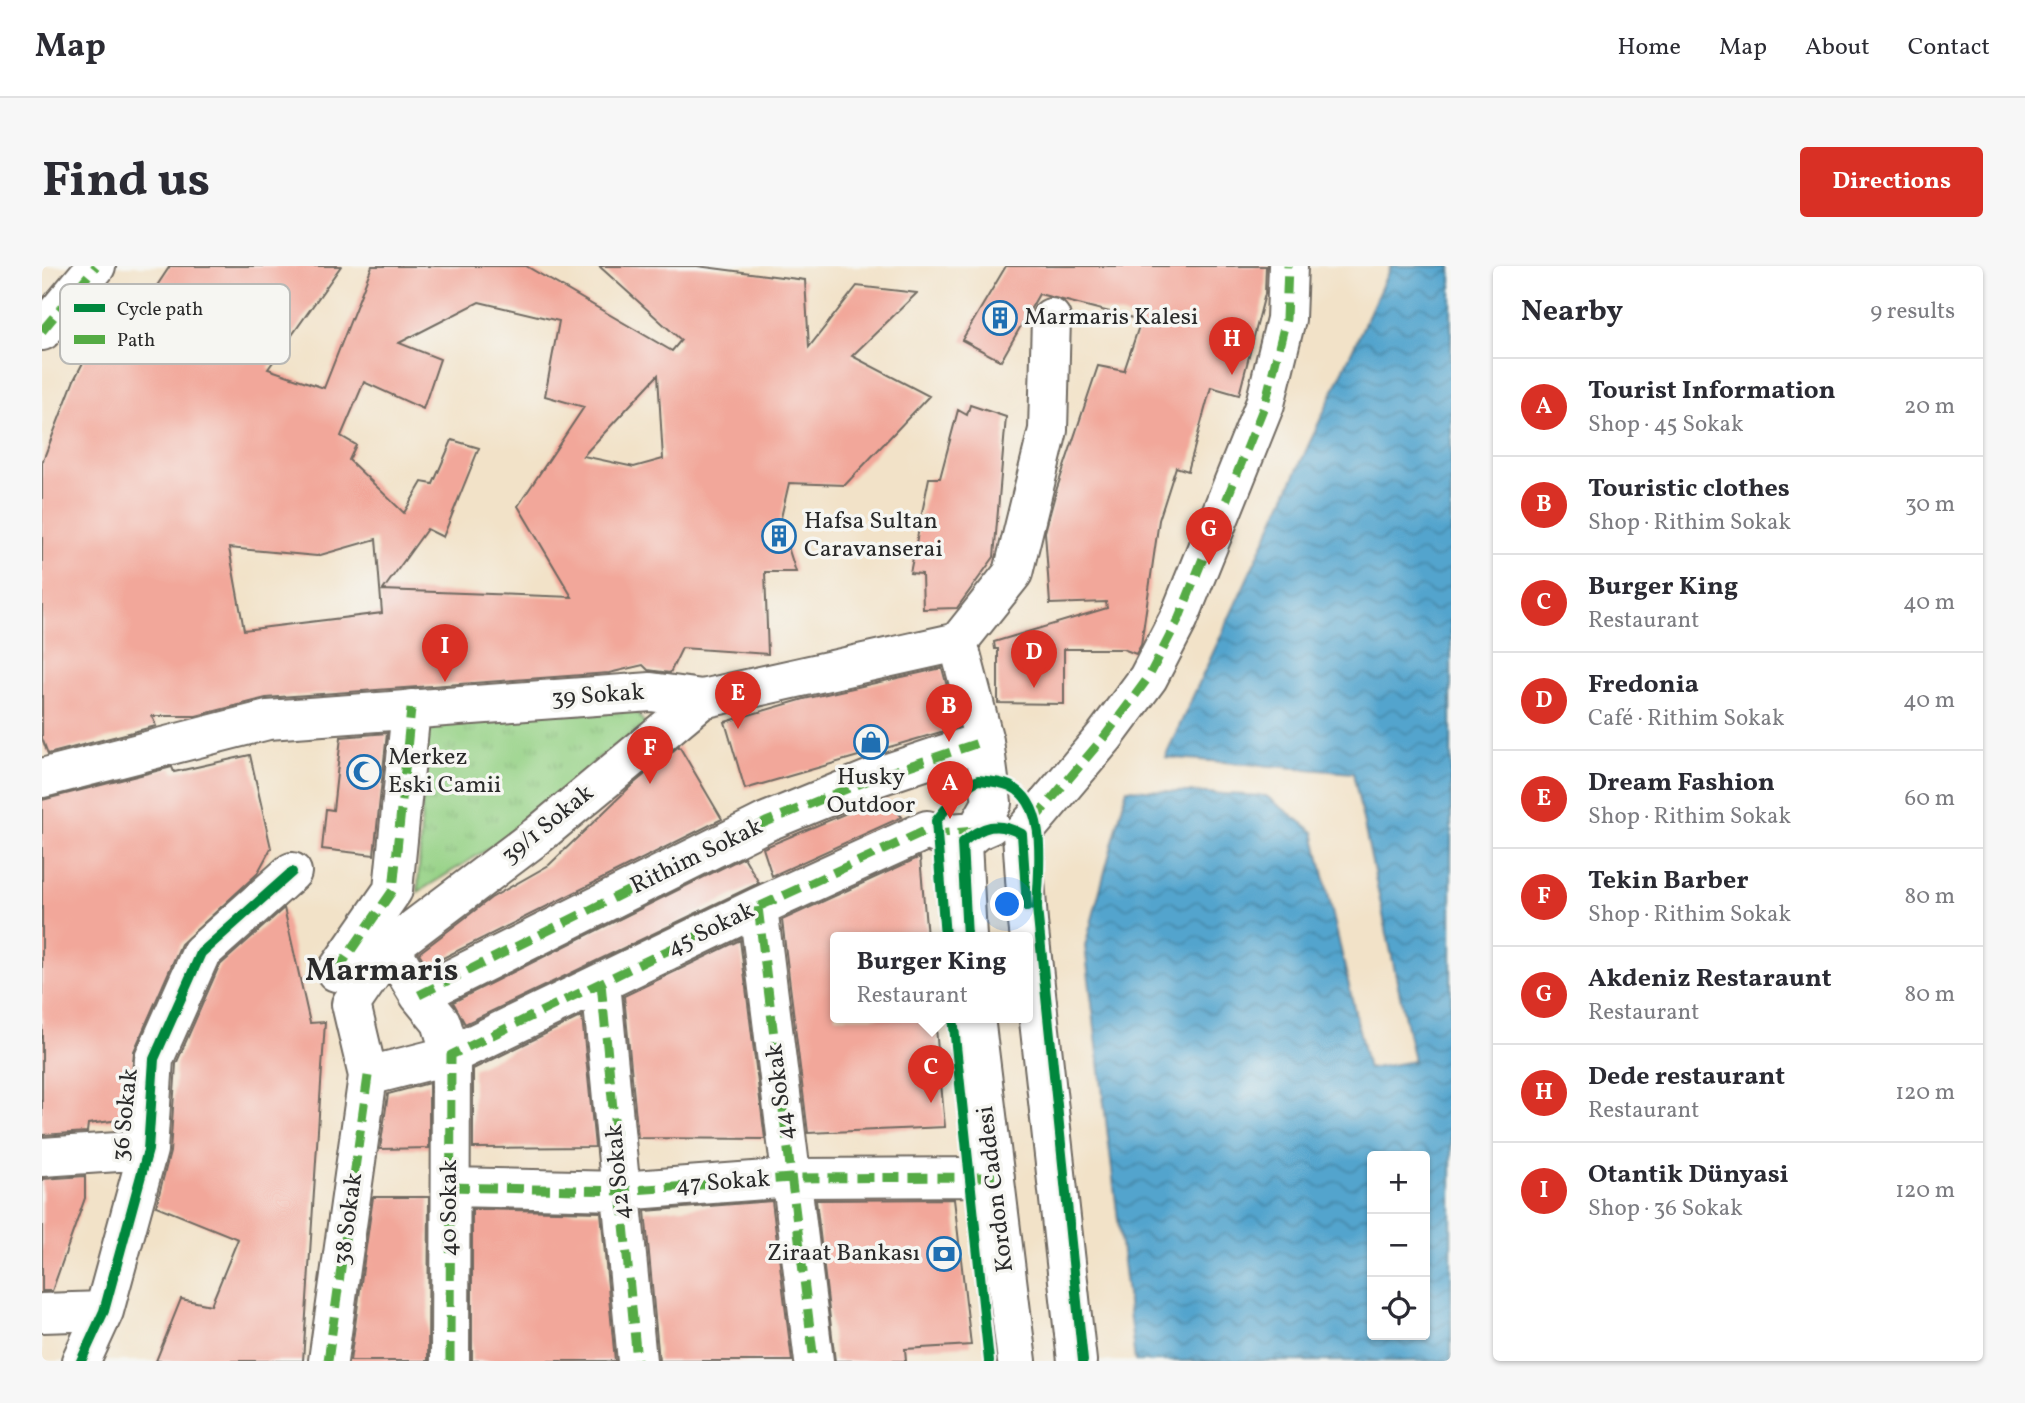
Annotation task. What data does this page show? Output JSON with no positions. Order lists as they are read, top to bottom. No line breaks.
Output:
{"streets":{"street":["39 Sokak","39/1 Sokak","Rithim Sokak","45 Sokak","44 Sokak","36 Sokak","42 Sokak","47 Sokak","Kordon Caddesi","40 Sokak","38 Sokak"]},"crossings":[["39 Sokak","39/1 Sokak"],["39/1 Sokak","45 Sokak"],["39/1 Sokak","40 Sokak"],["39/1 Sokak","38 Sokak"],["Rithim Sokak","40 Sokak"],["45 Sokak","44 Sokak"],["45 Sokak","42 Sokak"],["45 Sokak","40 Sokak"],["45 Sokak","38 Sokak"],["44 Sokak","47 Sokak"],["42 Sokak","47 Sokak"],["47 Sokak","Kordon Caddesi"],["47 Sokak","40 Sokak"]],"districts":["Marmaris"],"places":{"building":["Marmaris Kalesi","Hafsa Sultan Caravanserai"],"shop":["Husky Outdoor"],"mosque":["Merkez Eski Camii"],"bank":["Ziraat Bankası"]},"legend":["Cycle path","Path"],"page":{"header":"Map","nav":["Home","Map","About","Contact"],"buttons":"Directions","title":"Find us","heading":["Nearby","9 results"],"pins":["H","G","I","D","E","B","F","A","C"],"list":[{"mark":"A","name":"Tourist Information","note":"Shop · 45 Sokak","value":"20 m"},{"mark":"B","name":"Touristic clothes","note":"Shop · Rithim Sokak","value":"30 m"},{"mark":"C","name":"Burger King","note":"Restaurant","value":"40 m"},{"mark":"D","name":"Fredonia","note":"Café · Rithim Sokak","value":"40 m"},{"mark":"E","name":"Dream Fashion","note":"Shop · Rithim Sokak","value":"60 m"},{"mark":"F","name":"Tekin Barber","note":"Shop · Rithim Sokak","value":"80 m"},{"mark":"G","name":"Akdeniz Restaraunt","note":"Restaurant","value":"80 m"},{"mark":"H","name":"Dede restaurant","note":"Restaurant","value":"120 m"},{"mark":"I","name":"Otantik Dünyasi","note":"Shop · 36 Sokak","value":"120 m"}],"popup":["Burger King","Restaurant"],"map_buttons":["+","−"]}}
